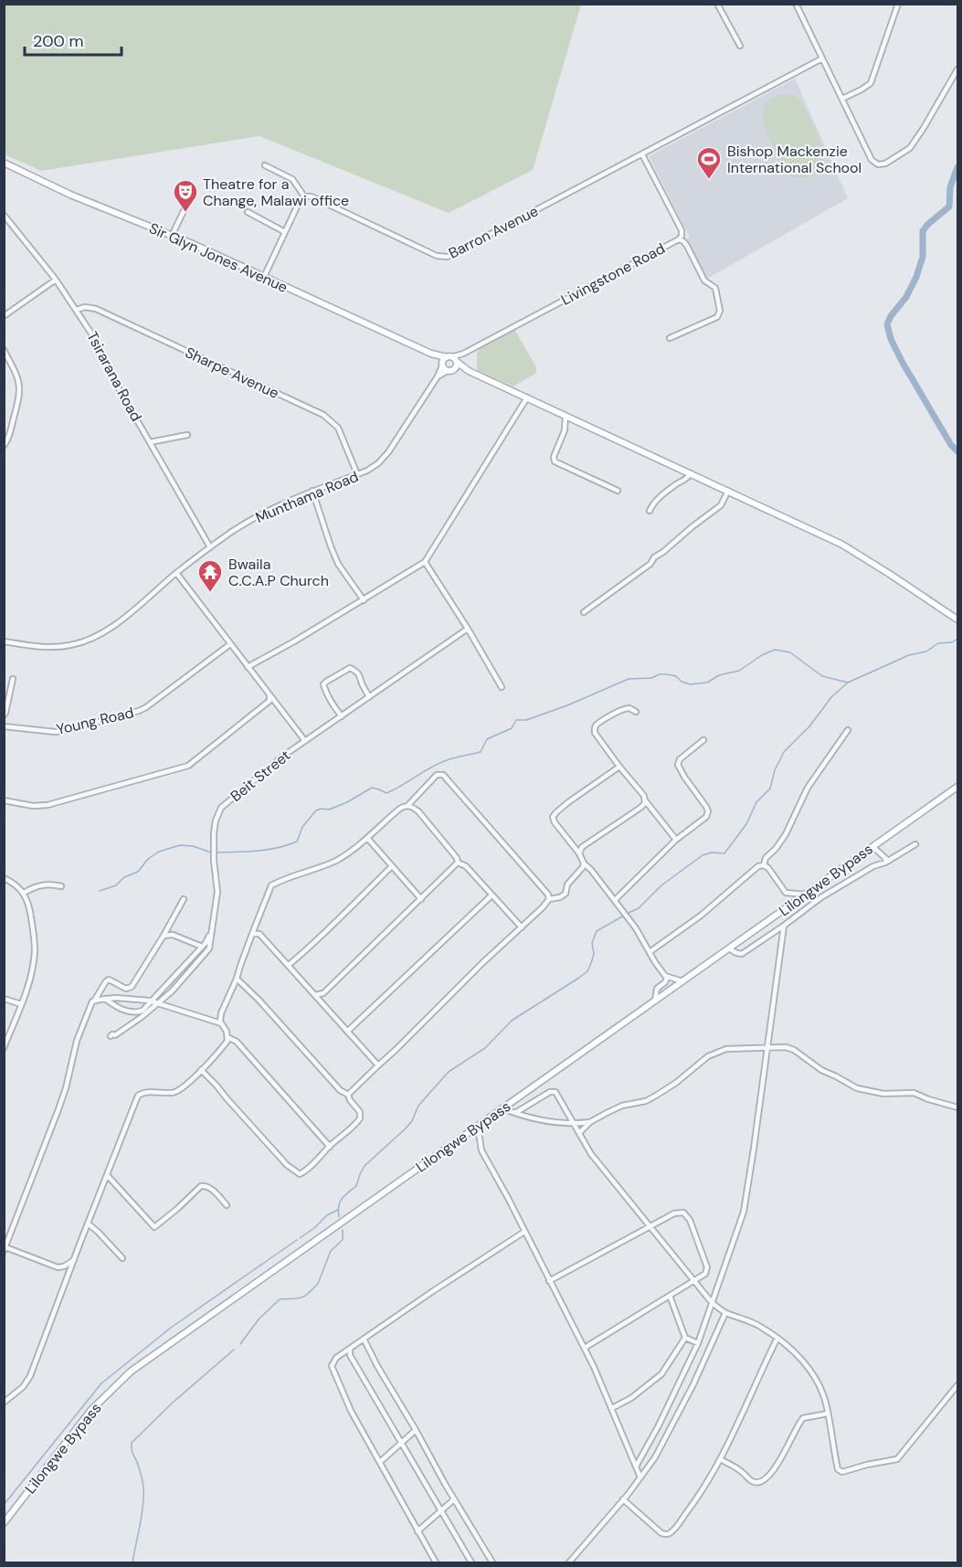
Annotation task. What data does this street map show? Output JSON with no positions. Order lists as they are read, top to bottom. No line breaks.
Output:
{"streets":{"main road":["Sir Glyn Jones Avenue","Lilongwe Bypass"],"street":["Barron Avenue","Livingstone Road","Sharpe Avenue","Tsirarana Road","Munthama Road","Young Road","Beit Street"]},"crossings":[["Barron Avenue","Livingstone Road"],["Livingstone Road","Munthama Road"],["Sharpe Avenue","Tsirarana Road"],["Sharpe Avenue","Munthama Road"],["Tsirarana Road","Munthama Road"],["Munthama Road","Beit Street"],["Young Road","Beit Street"]],"places":{"sports":["Bishop Mackenzie International School"],"theatre":["Theatre for a Change, Malawi office"],"temple":["Bwaila C.C.A.P Church"]},"scale_bar":"200 m"}
